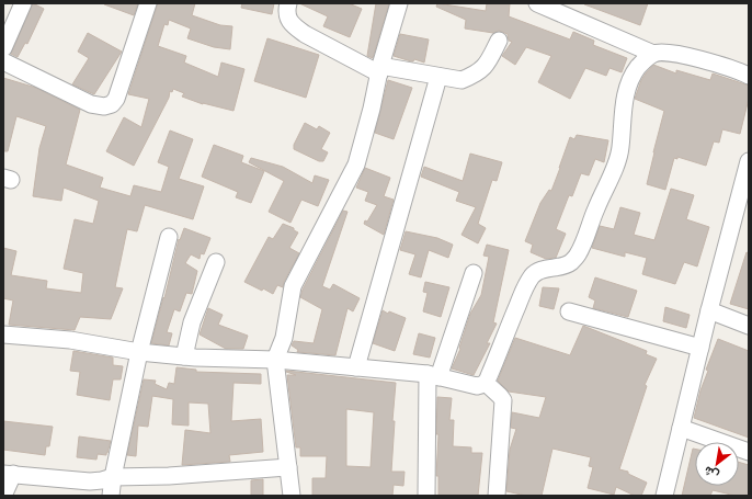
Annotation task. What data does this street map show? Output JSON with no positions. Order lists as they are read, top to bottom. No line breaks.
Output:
{"north":"bottom left"}
